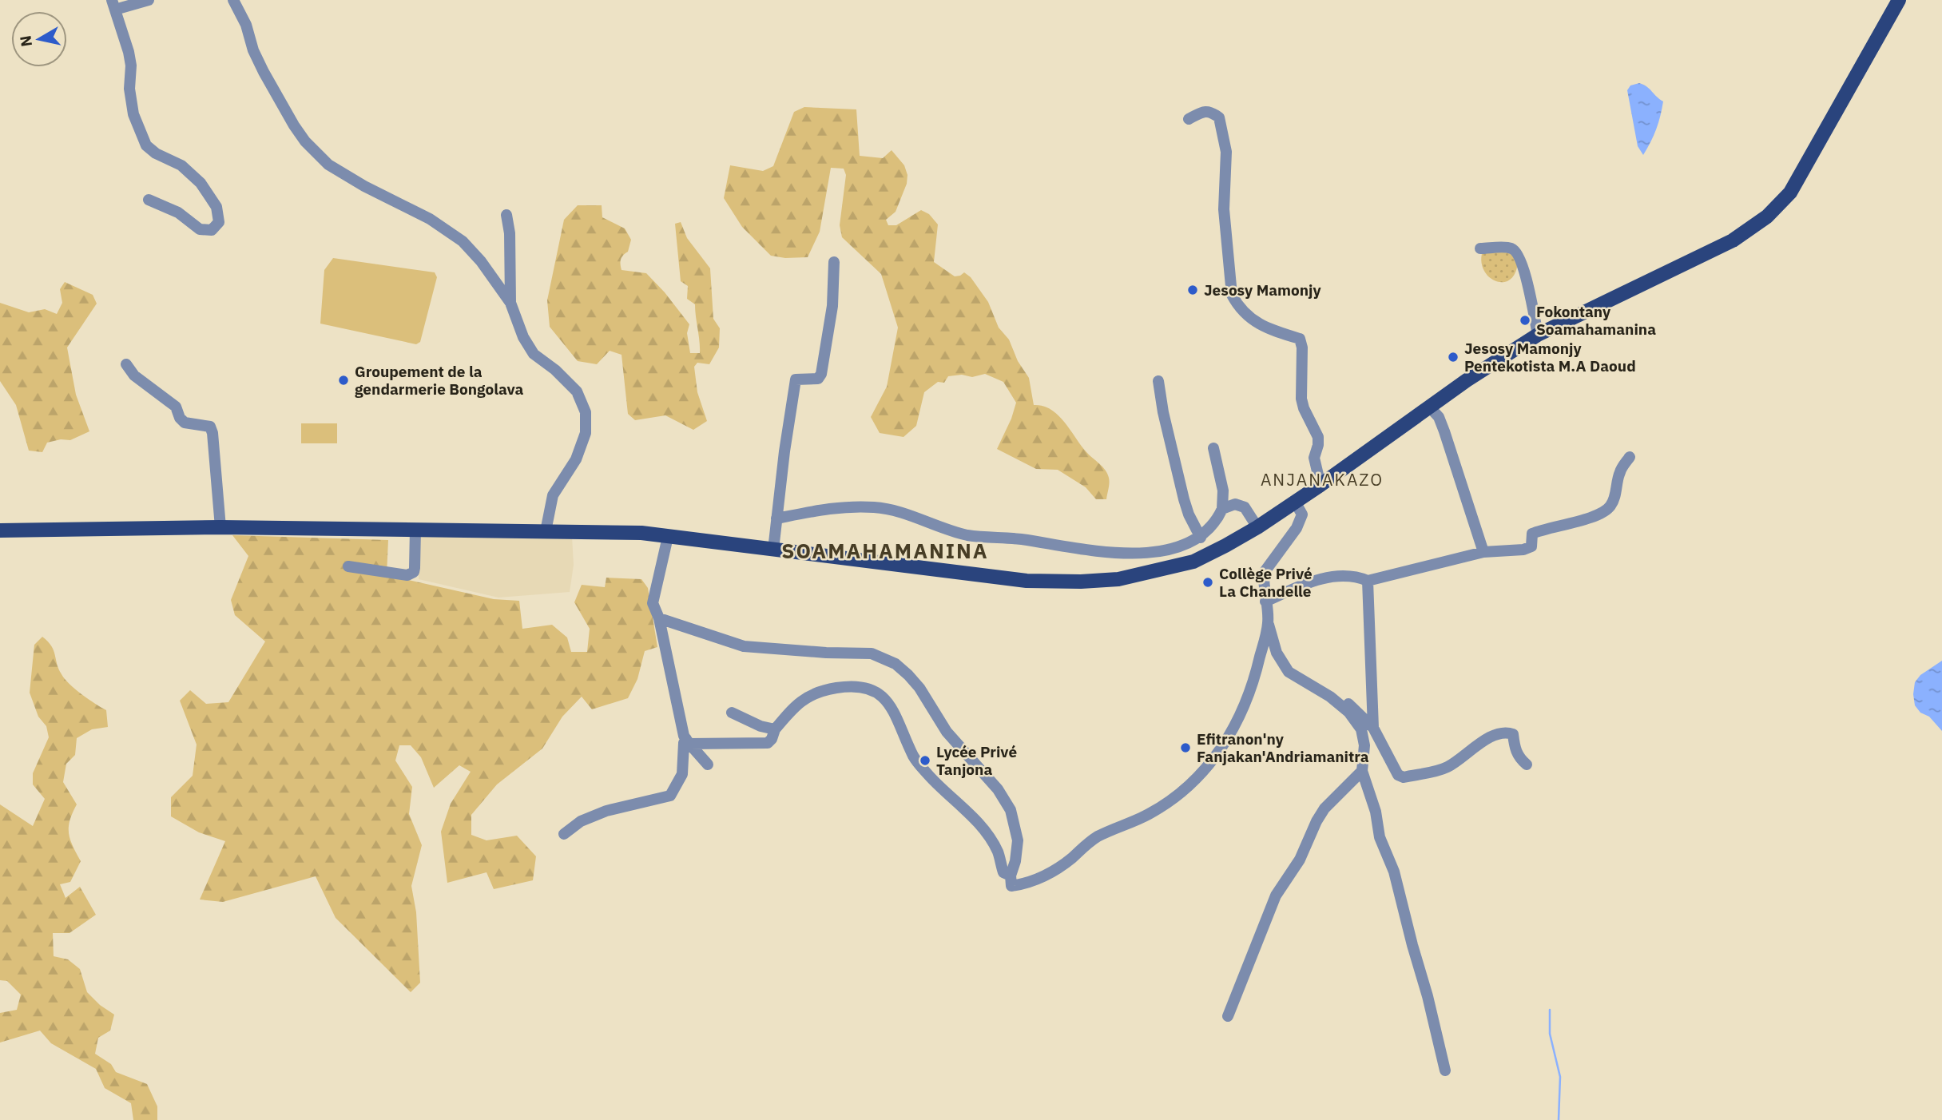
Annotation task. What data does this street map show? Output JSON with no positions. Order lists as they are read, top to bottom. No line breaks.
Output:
{"districts":["ANJANAKAZO","SOAMAHAMANINA"],"places":["Jesosy Mamonjy","Fokontany Soamahamanina","Jesosy Mamonjy Pentekotista M.A Daoud","Groupement de la gendarmerie Bongolava","Collège Privé La Chandelle","Efitranon'ny Fanjakan'Andriamanitra","Lycée Privé Tanjona"],"north":"left"}
